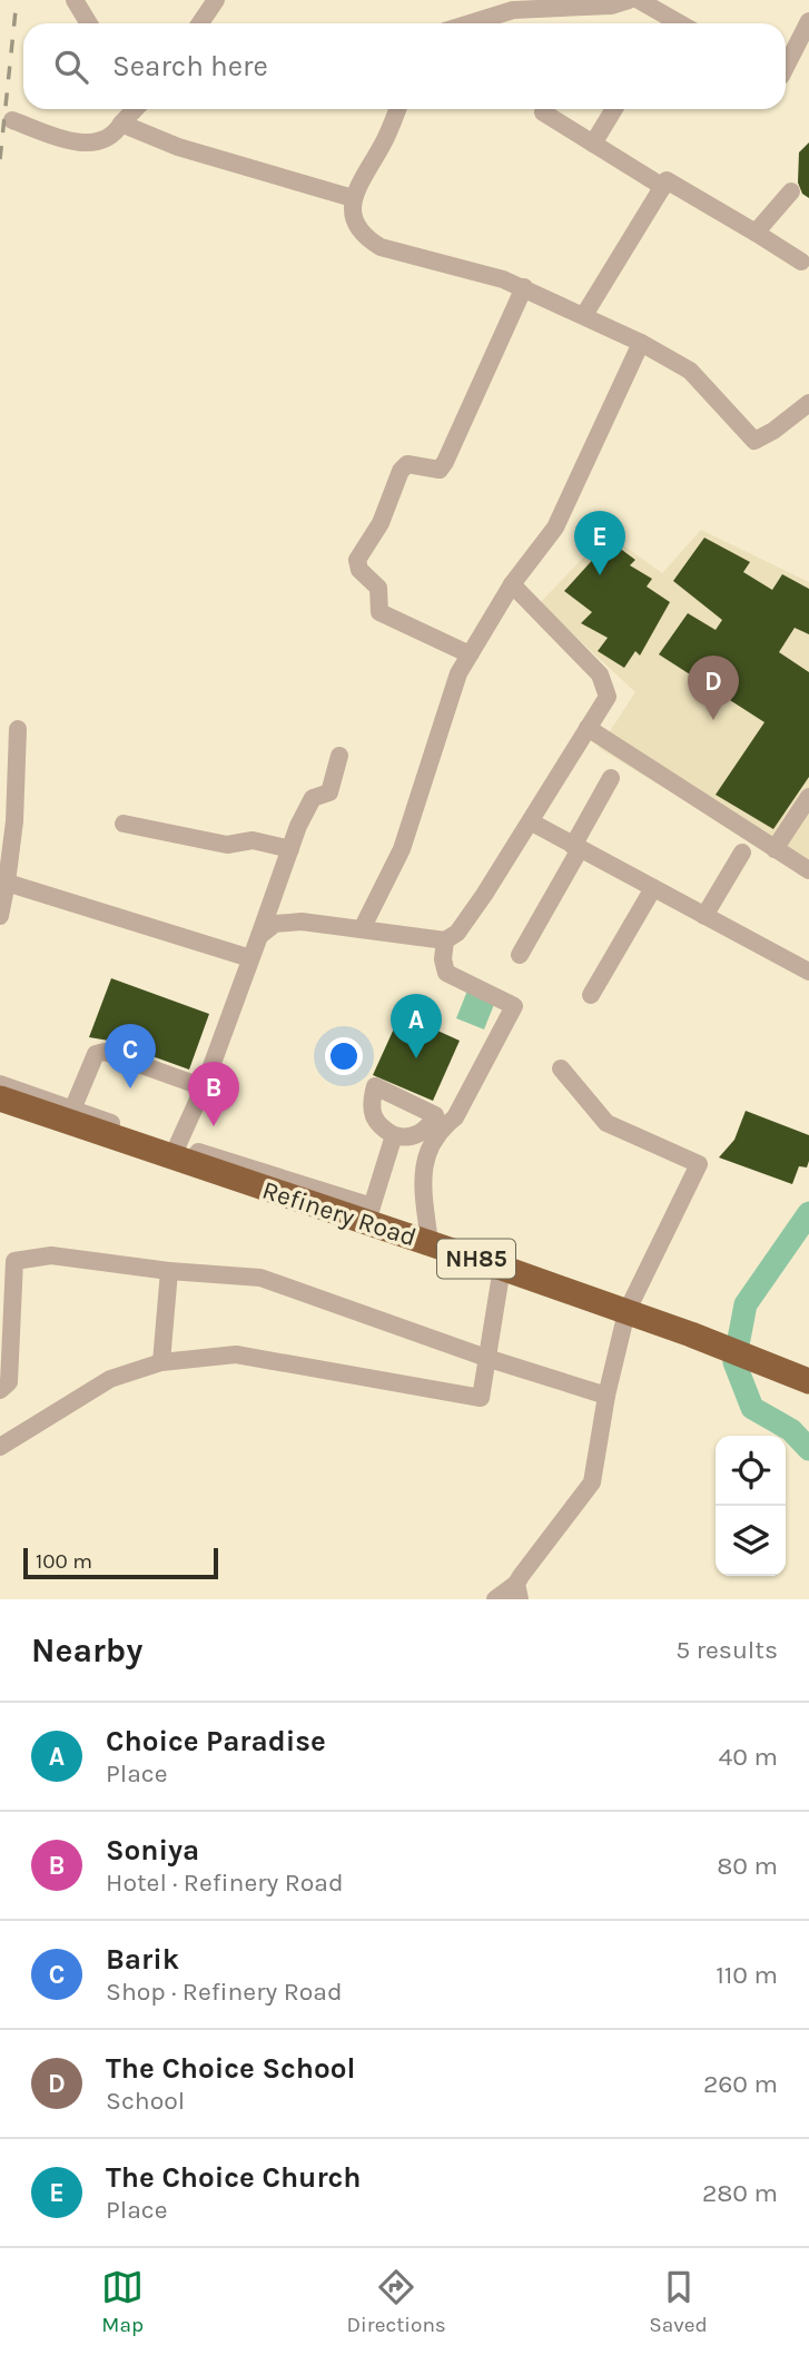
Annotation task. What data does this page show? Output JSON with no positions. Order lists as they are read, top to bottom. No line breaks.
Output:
{"streets":{"highway":["Refinery Road","NH85"]},"scale_bar":"100 m","page":{"search":"Search here","pins":["E","D","A","C","B"],"scale":"100 m","heading":["Nearby","5 results"],"list":[{"mark":"A","name":"Choice Paradise","note":"Place","value":"40 m"},{"mark":"B","name":"Soniya","note":"Hotel · Refinery Road","value":"80 m"},{"mark":"C","name":"Barik","note":"Shop · Refinery Road","value":"110 m"},{"mark":"D","name":"The Choice School","note":"School","value":"260 m"},{"mark":"E","name":"The Choice Church","note":"Place","value":"280 m"}],"nav":["Map","Directions","Saved"]}}
